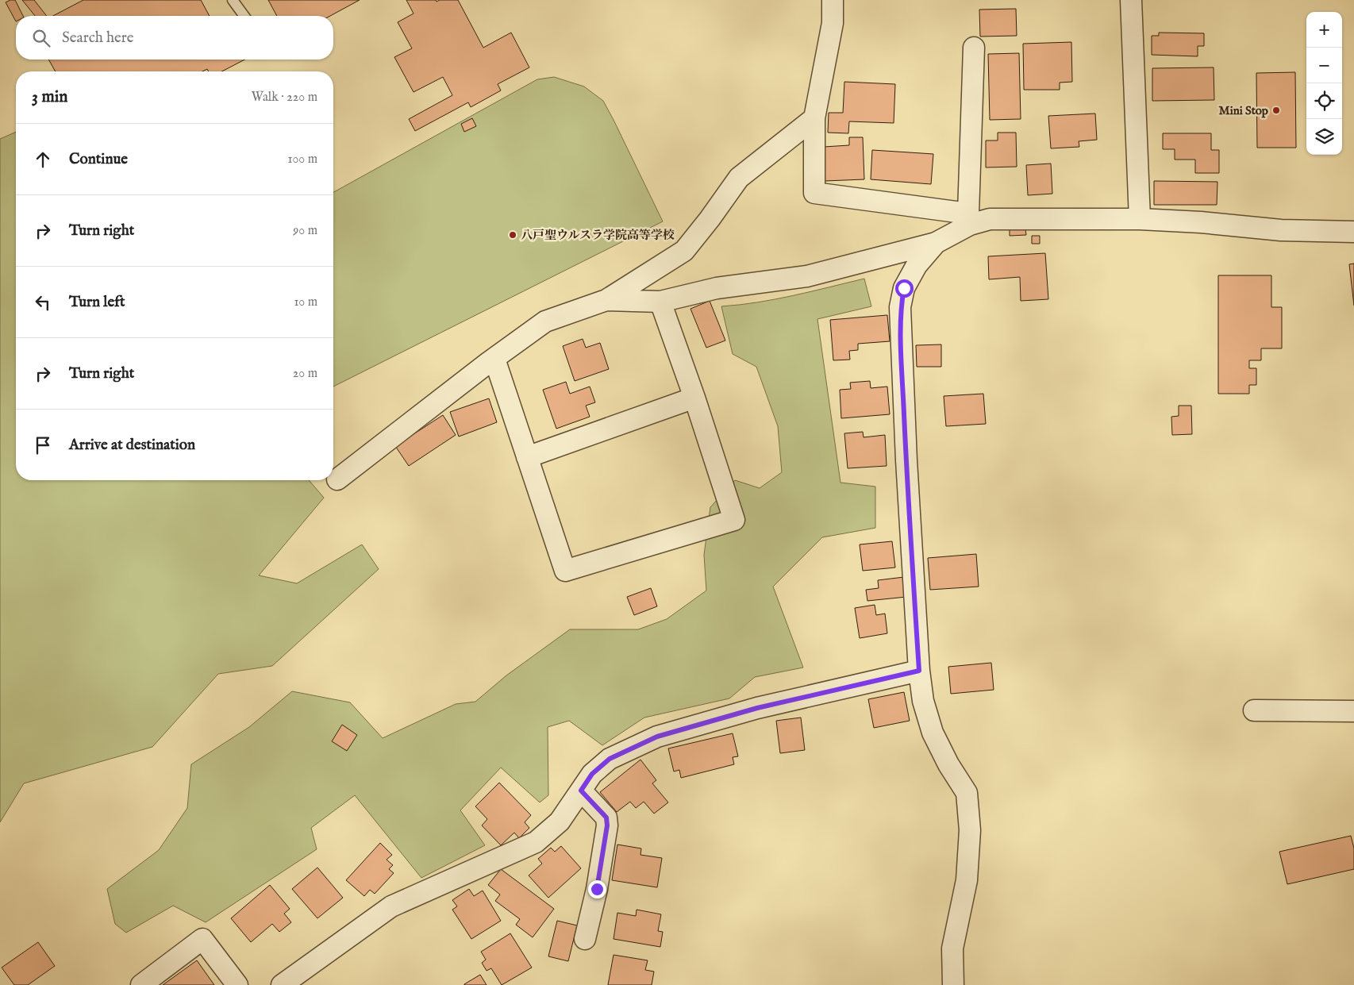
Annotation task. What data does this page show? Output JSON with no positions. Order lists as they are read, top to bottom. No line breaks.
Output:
{"places":["Mini Stop","八戸聖ウルスラ学院高等学校"],"page":{"map_buttons":["+","−"],"search":"Search here","heading":["3 min","Walk · 220 m"],"list":[["Continue","100 m"],["Turn right","90 m"],["Turn left","10 m"],["Turn right","20 m"],"Arrive at destination"]}}
